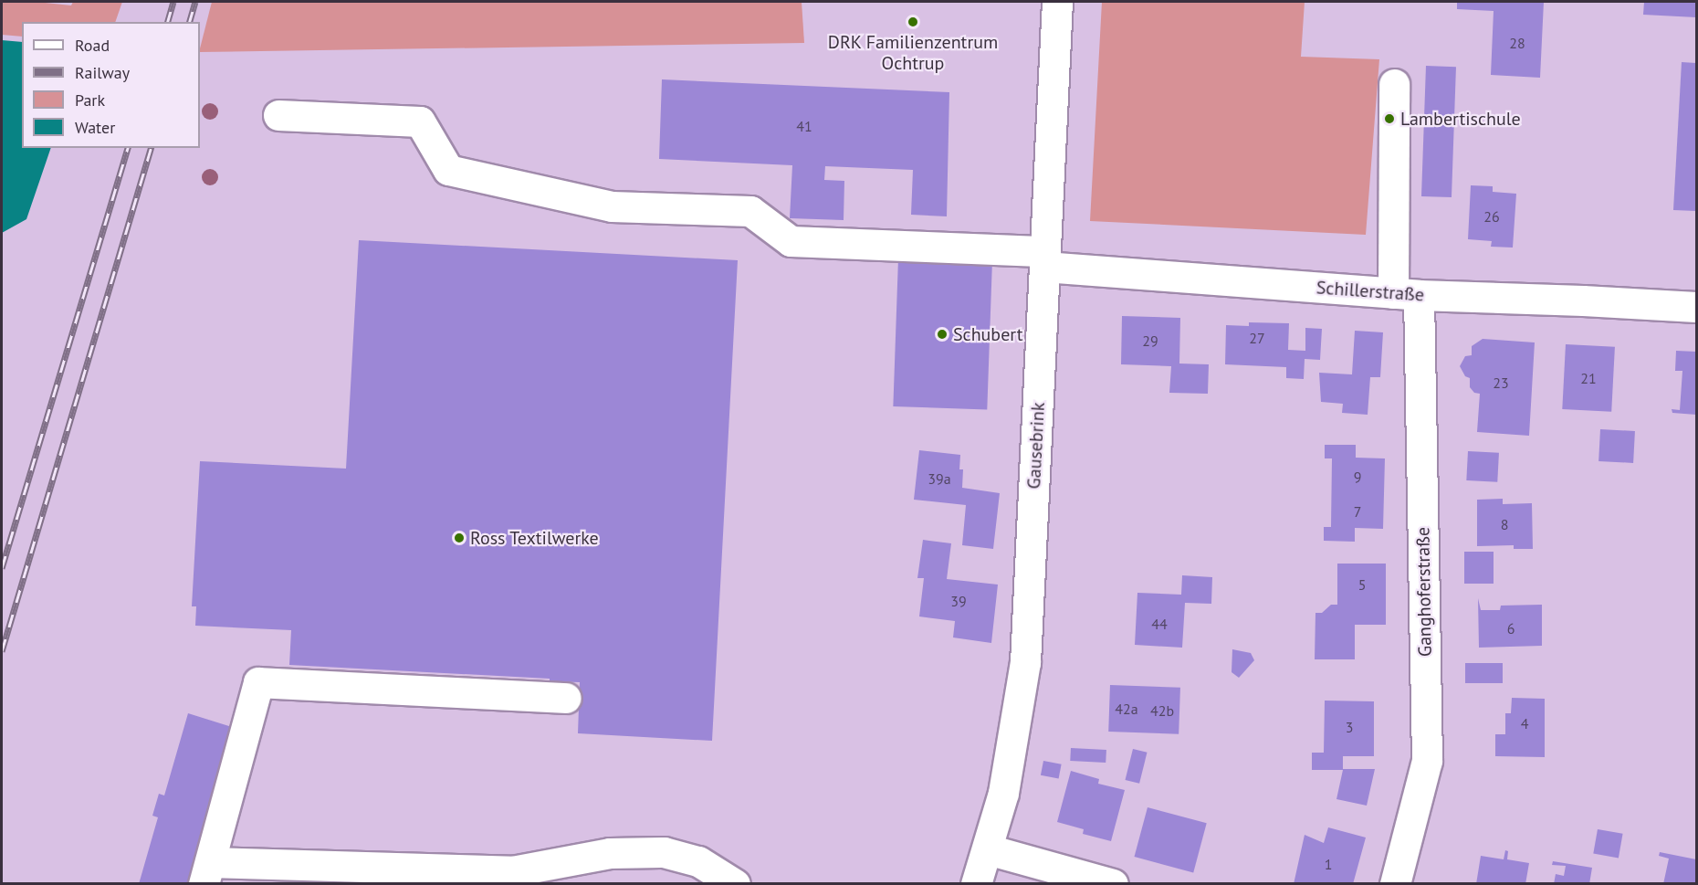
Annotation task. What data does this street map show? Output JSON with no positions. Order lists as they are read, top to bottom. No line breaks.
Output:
{"streets":{"street":["Schillerstraße","Gausebrink","Ganghoferstraße"]},"crossings":[["Schillerstraße","Gausebrink"],["Schillerstraße","Ganghoferstraße"]],"places":["DRK Familienzentrum Ochtrup","Lambertischule","Schubert","Ross Textilwerke"],"house_numbers":["28","41","26","27","29","21","23","9","39a","7","8","5","39","44","6","42a","42b","4","3","1"],"legend":["Road","Railway","Park","Water"]}
